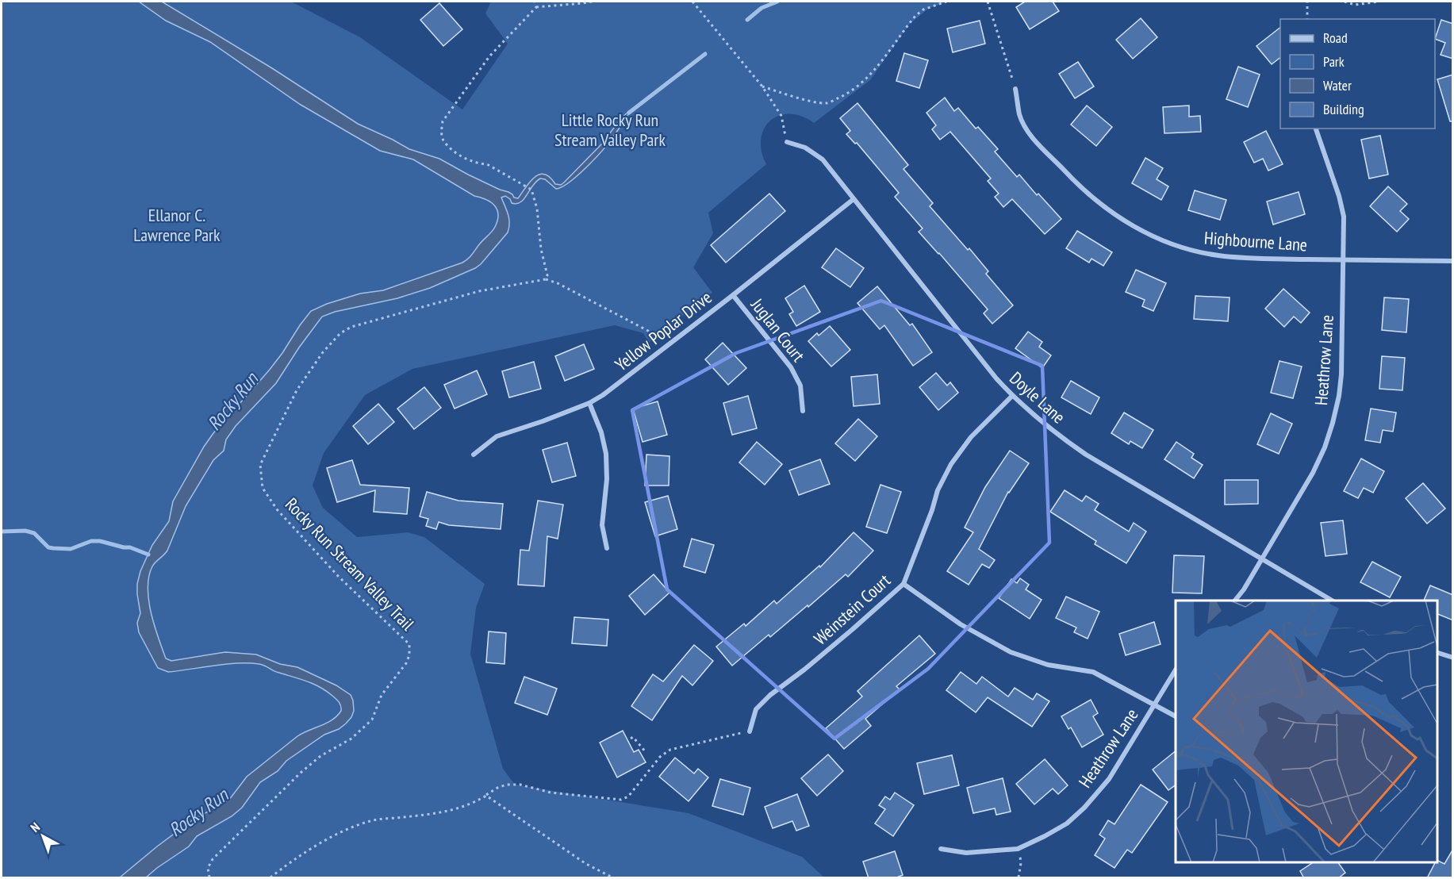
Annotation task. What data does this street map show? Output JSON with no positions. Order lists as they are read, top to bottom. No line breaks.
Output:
{"streets":{"street":["Highbourne Lane","Juglan Court","Yellow Poplar Drive","Heathrow Lane","Doyle Lane","Weinstein Court"],"path":["Rocky Run Stream Valley Trail"]},"crossings":[["Highbourne Lane","Heathrow Lane"],["Juglan Court","Yellow Poplar Drive"],["Yellow Poplar Drive","Doyle Lane"],["Heathrow Lane","Doyle Lane"],["Doyle Lane","Weinstein Court"]],"water":["Rocky Run"],"parks":["Little Rocky Run Stream Valley Park","Ellanor C. Lawrence Park"],"legend":["Road","Park","Water","Building"],"north":"top left"}
